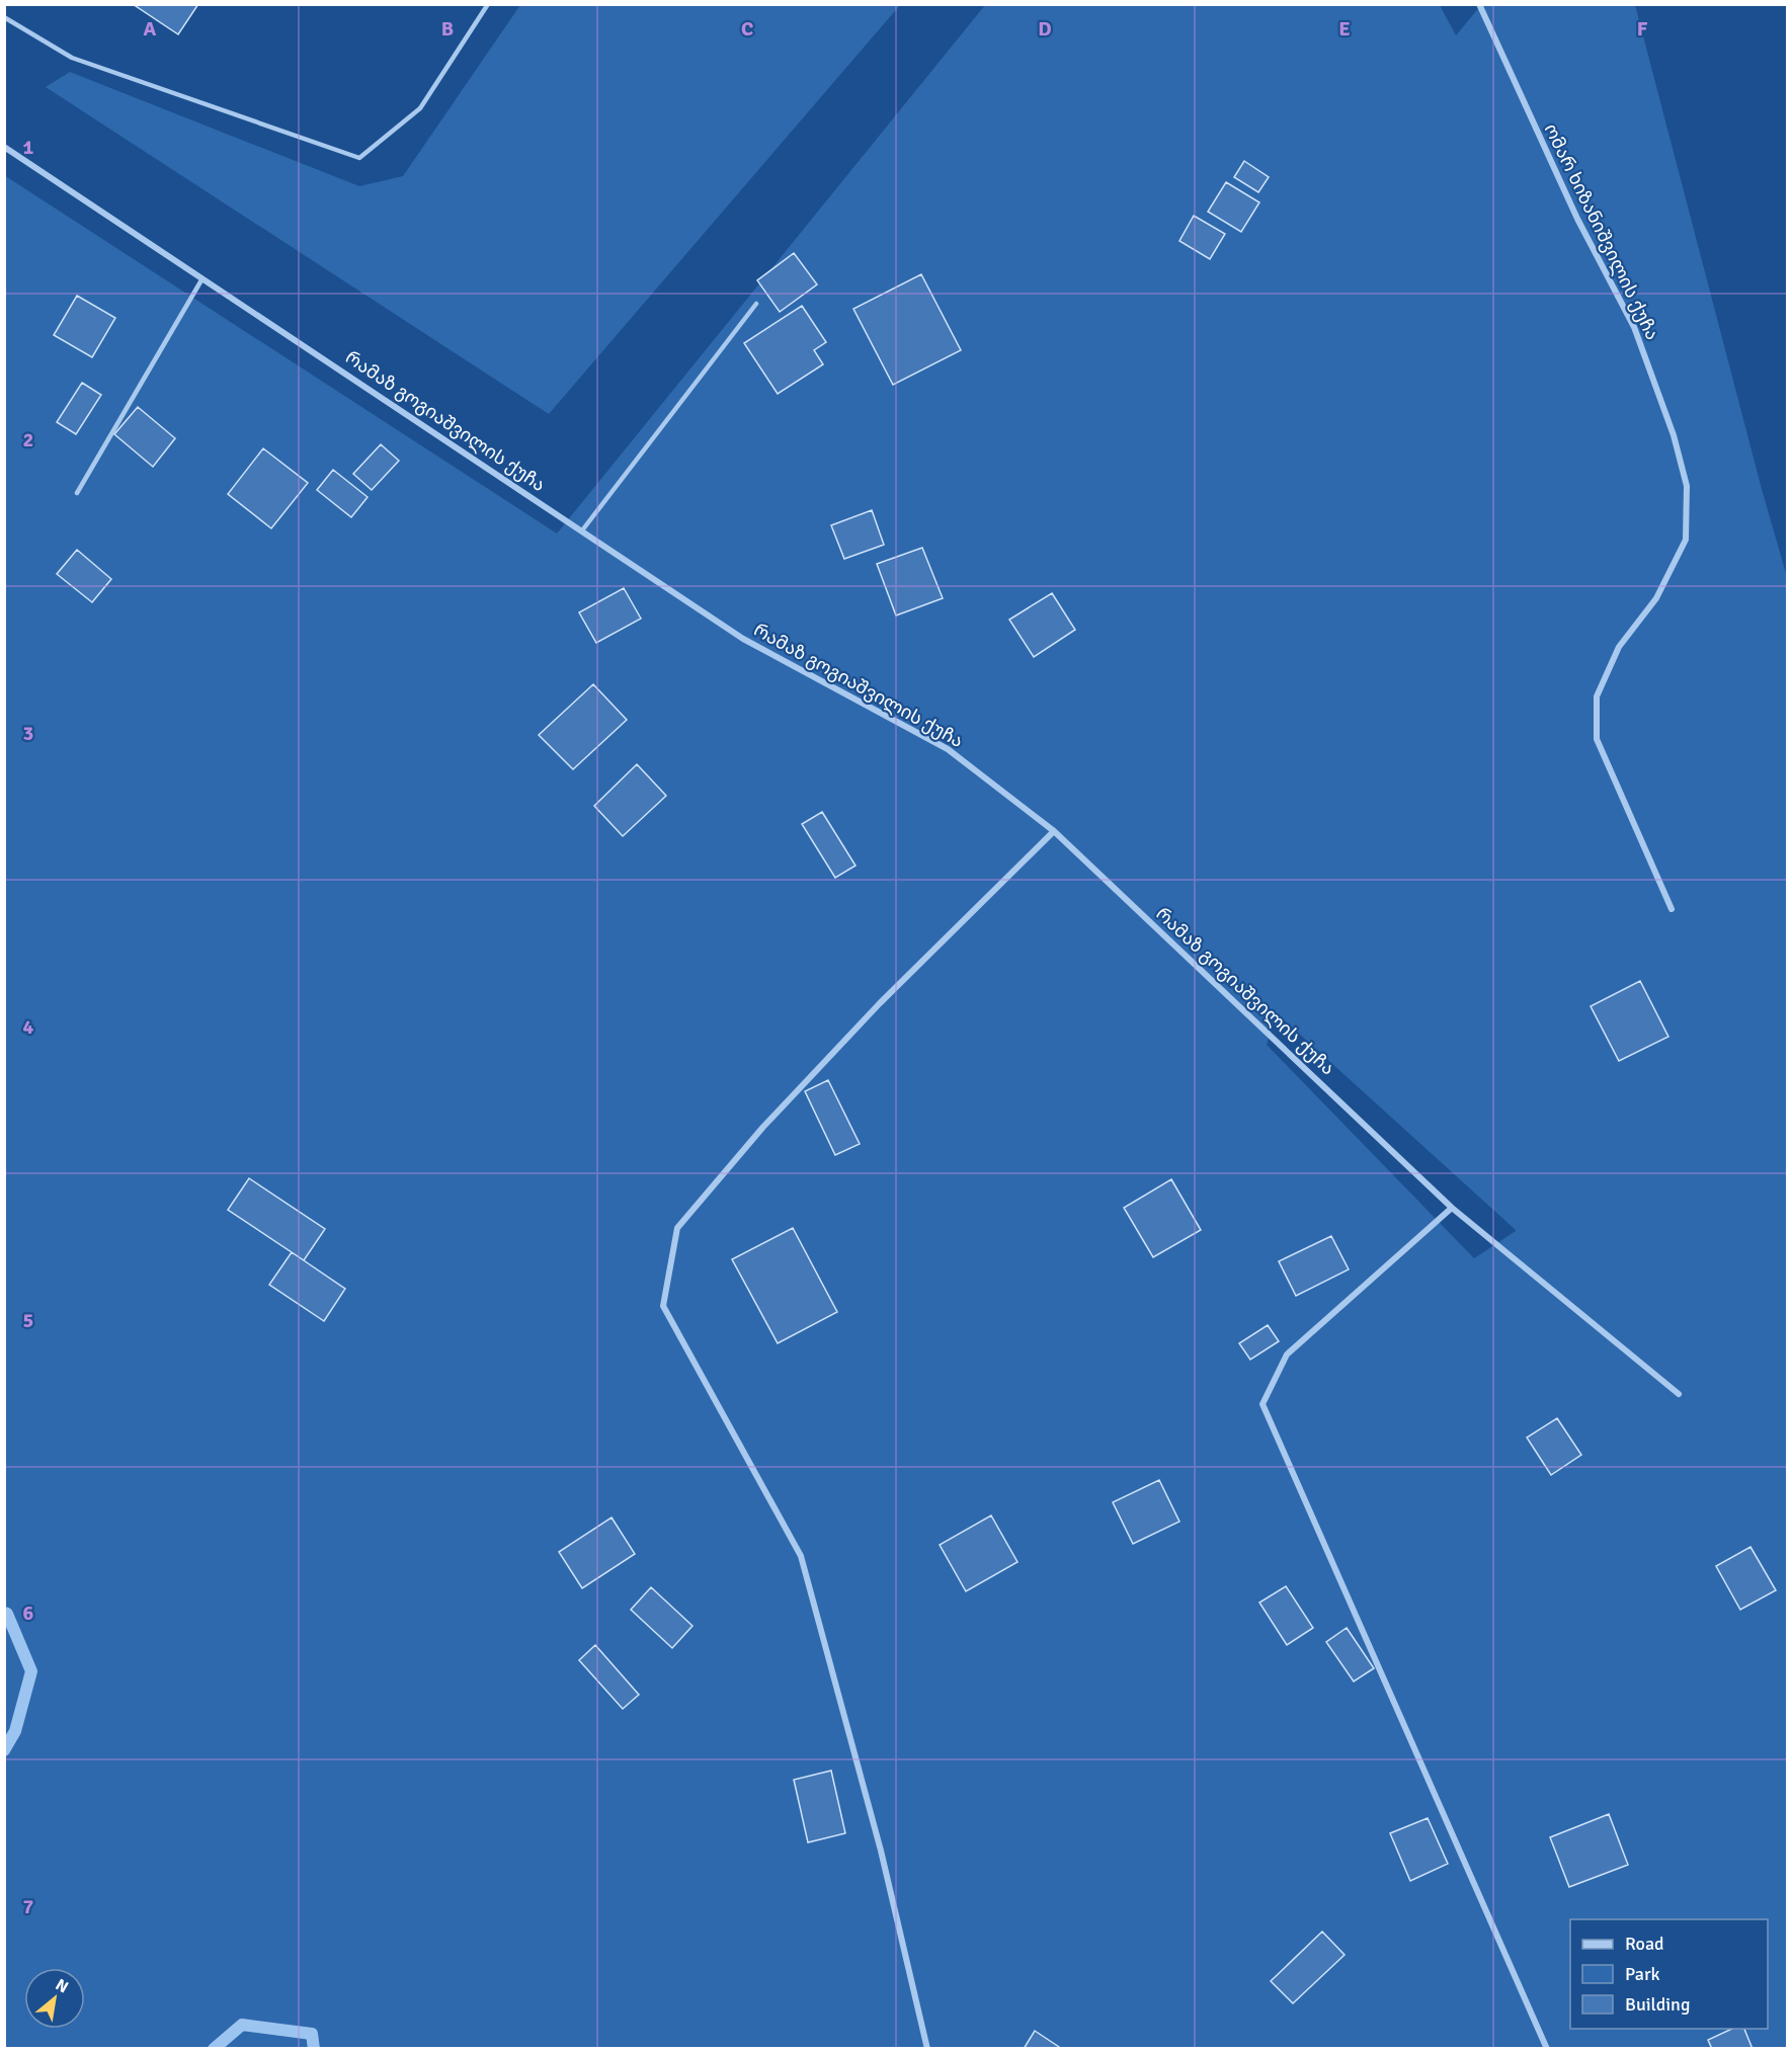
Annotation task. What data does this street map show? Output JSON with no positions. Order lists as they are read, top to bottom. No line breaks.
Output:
{"streets":{"street":["ომარ ხიზანიშვილის ქუჩა","რამაზ გოგიაშვილის ქუჩა"]},"legend":["Road","Park","Building"],"north":"top right","grid":{"columns":["A","B","C","D","E","F"],"rows":["1","2","3","4","5","6","7"]}}
